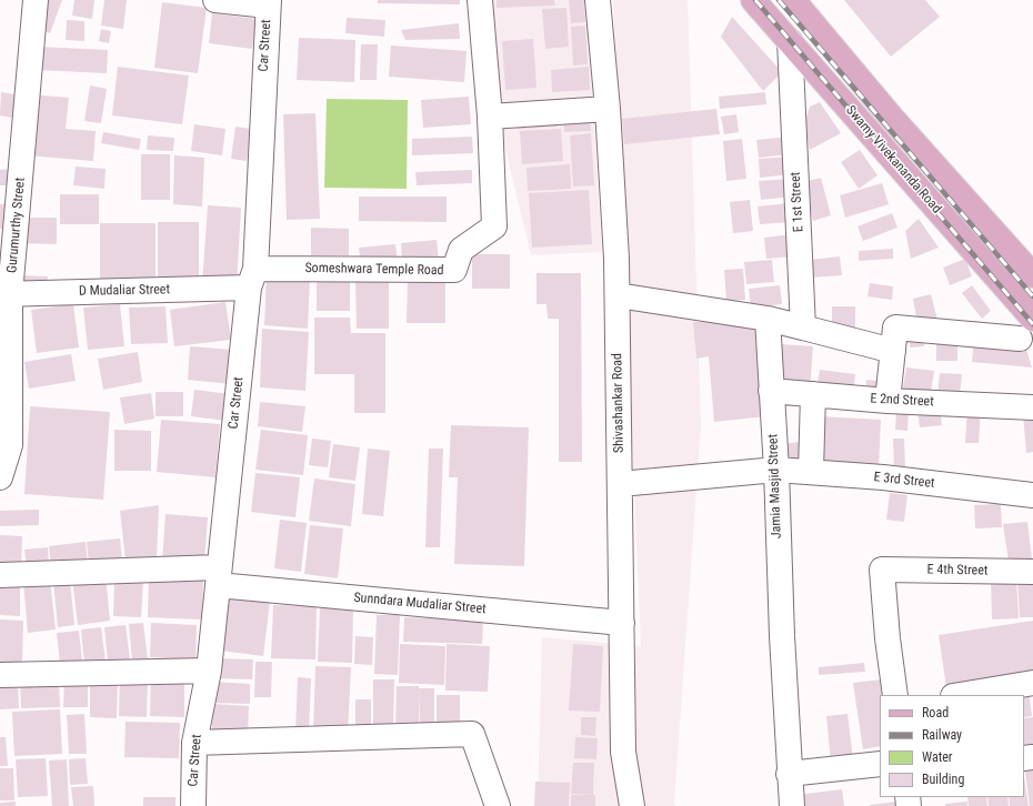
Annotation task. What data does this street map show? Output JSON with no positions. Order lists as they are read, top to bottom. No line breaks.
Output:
{"streets":{"main road":["Swamy Vivekananda Road"],"street":["Car Street","E 1st Street","Gurumurthy Street","Someshwara Temple Road","D Mudaliar Street","E 2nd Street","Shivashankar Road","E 3rd Street","Jamia Masjid Street","E 4th Street","Sunndara Mudaliar Street"]},"crossings":[["Car Street","Someshwara Temple Road"],["Car Street","D Mudaliar Street"],["Car Street","Sunndara Mudaliar Street"],["Swamy Vivekananda Road","E 1st Street"],["Gurumurthy Street","D Mudaliar Street"],["Someshwara Temple Road","D Mudaliar Street"],["E 2nd Street","Jamia Masjid Street"],["Shivashankar Road","E 3rd Street"],["Shivashankar Road","Sunndara Mudaliar Street"],["E 3rd Street","Jamia Masjid Street"]],"legend":["Road","Railway","Water","Building"]}
